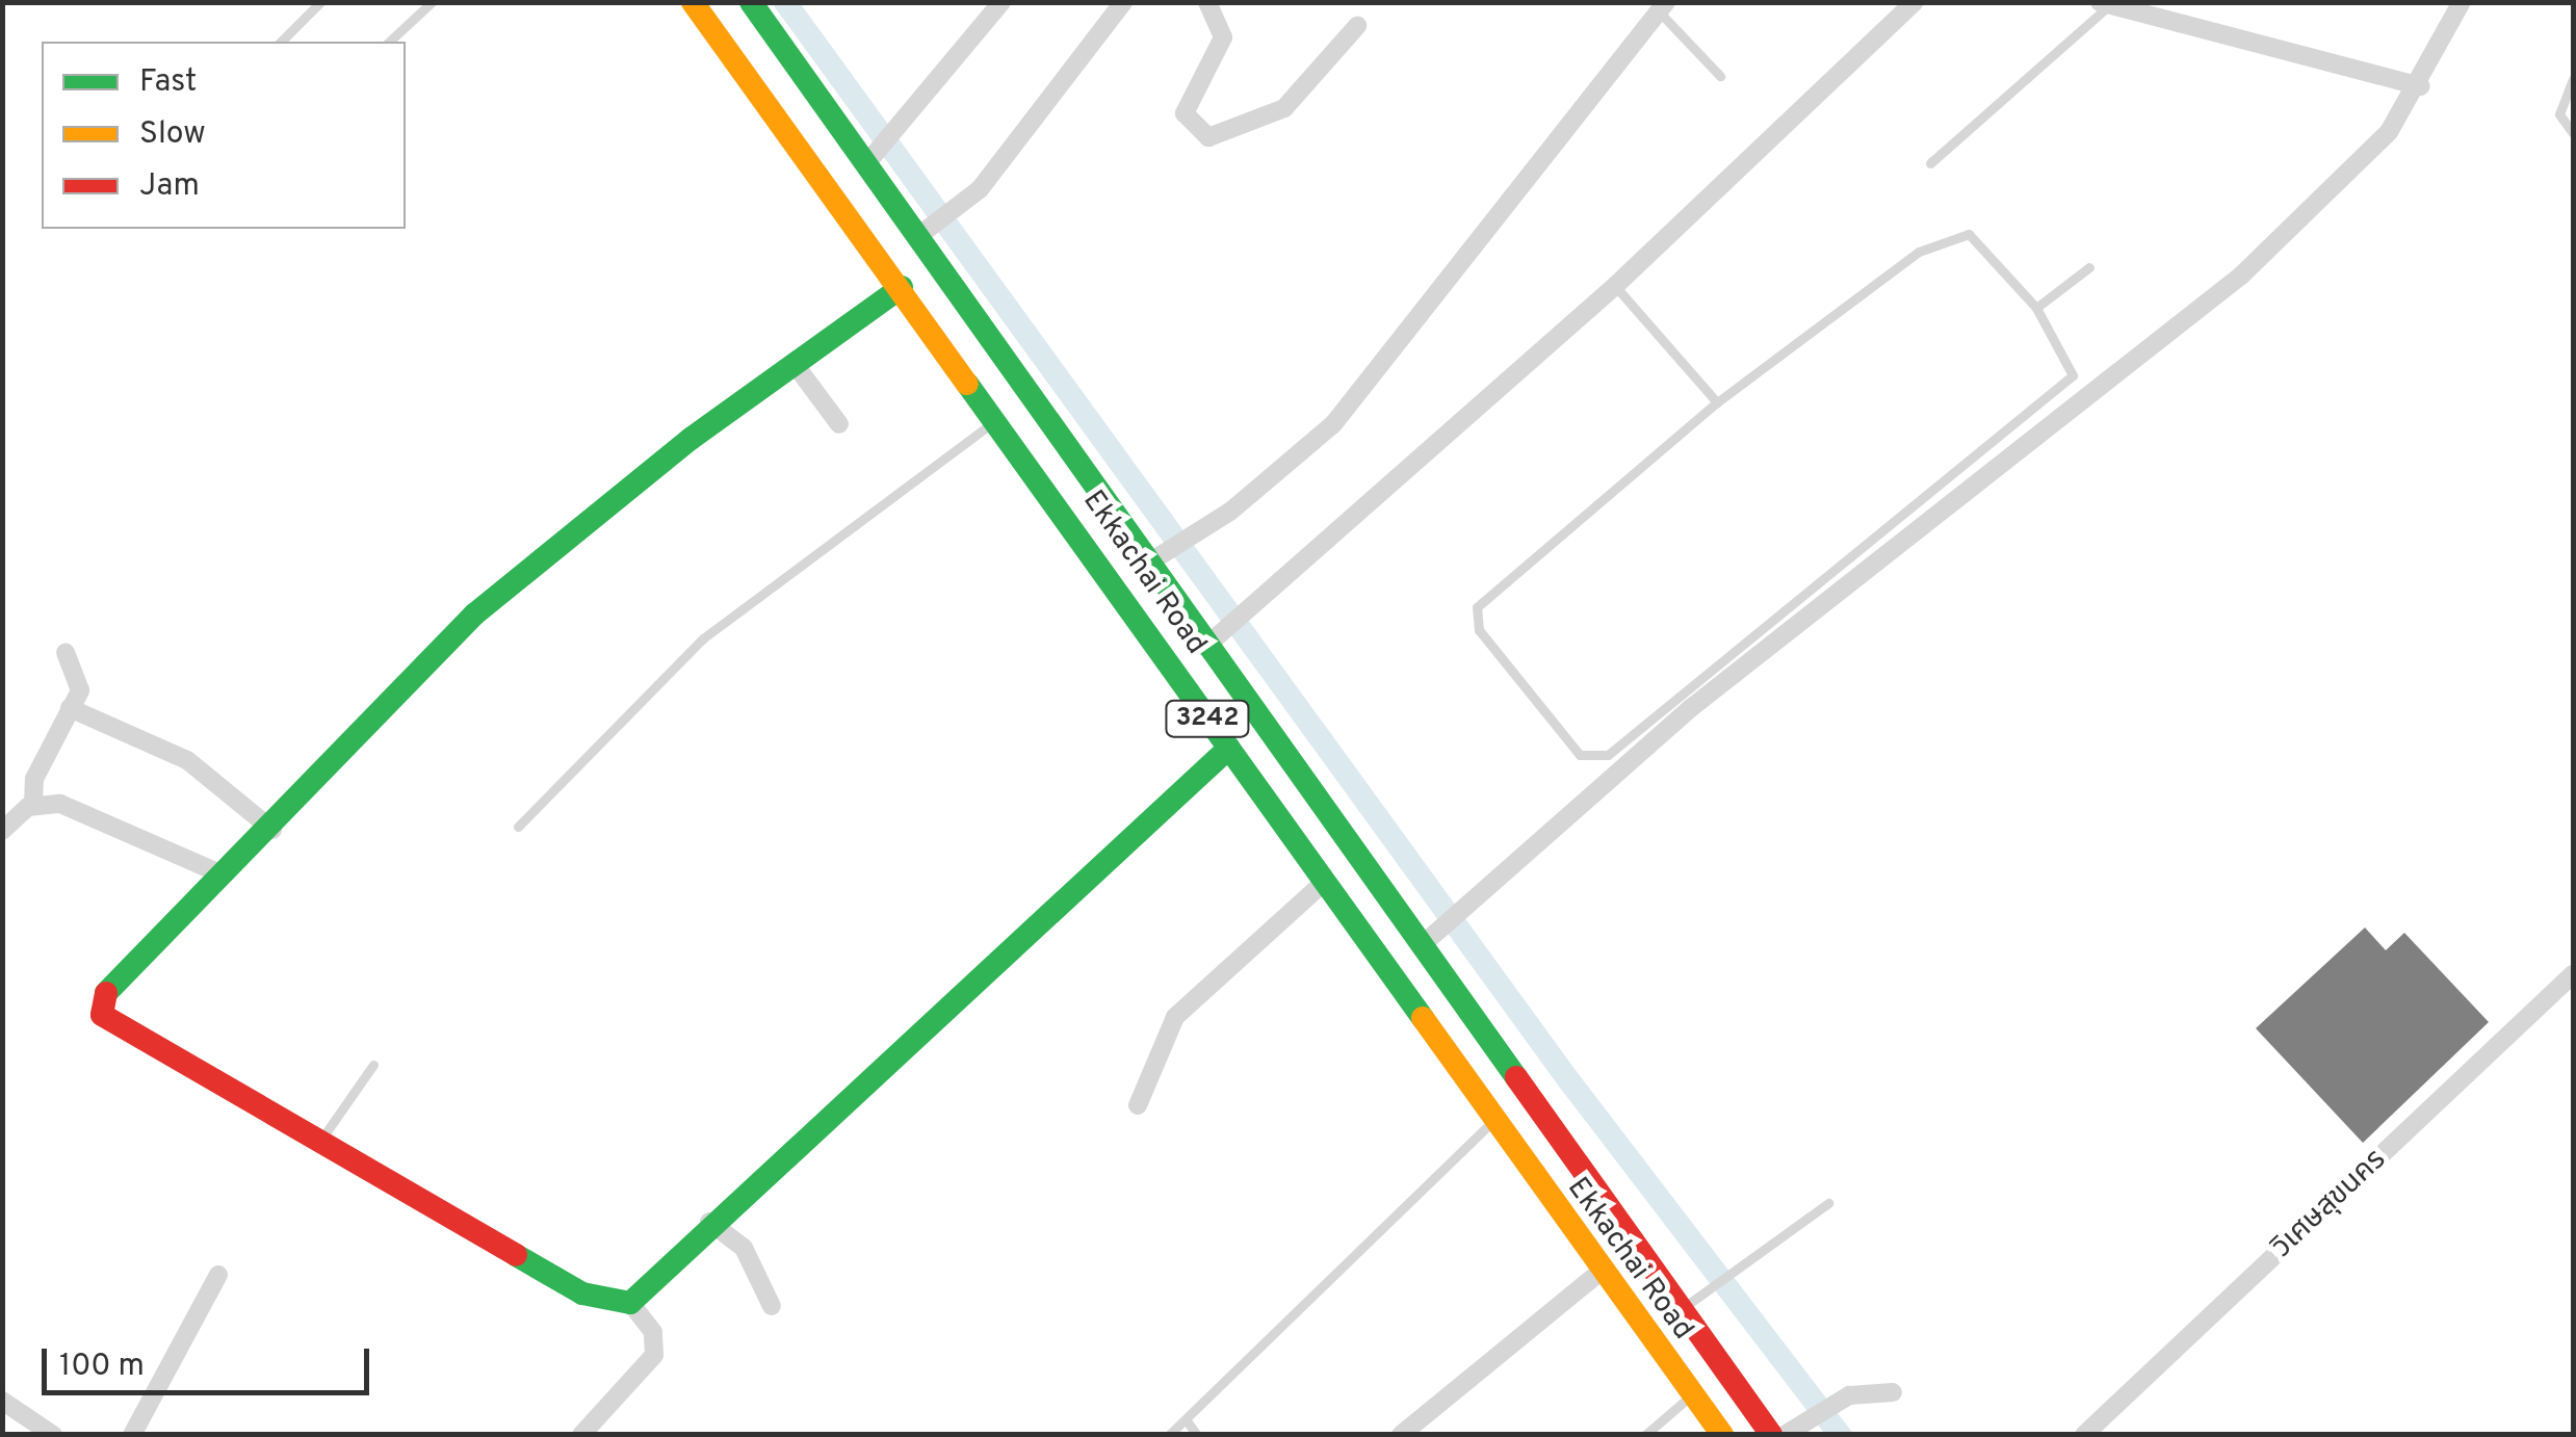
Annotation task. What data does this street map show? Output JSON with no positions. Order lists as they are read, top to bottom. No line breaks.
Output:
{"streets":{"main road":["Ekkachai Road","3242"],"street":["วิเศษสุขนคร"]},"legend":["Fast","Slow","Jam"],"scale_bar":"100 m"}
